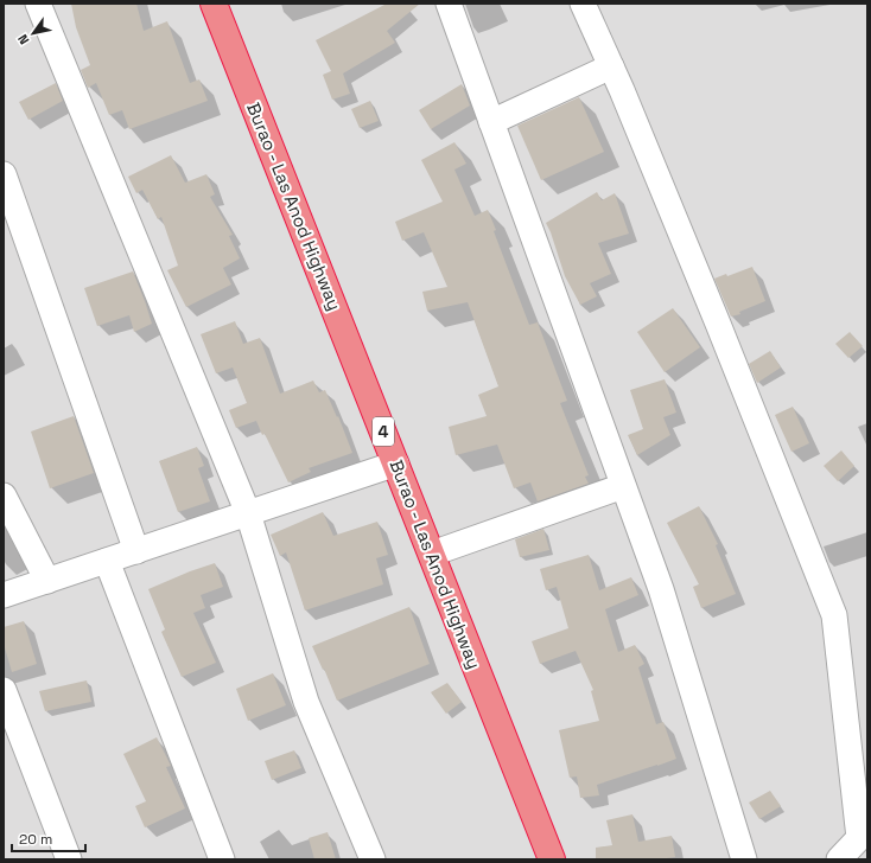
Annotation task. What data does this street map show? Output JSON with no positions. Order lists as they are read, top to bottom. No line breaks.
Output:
{"streets":{"highway":["Burao - Las Anod Highway","4"]},"scale_bar":"20 m","north":"bottom left"}
